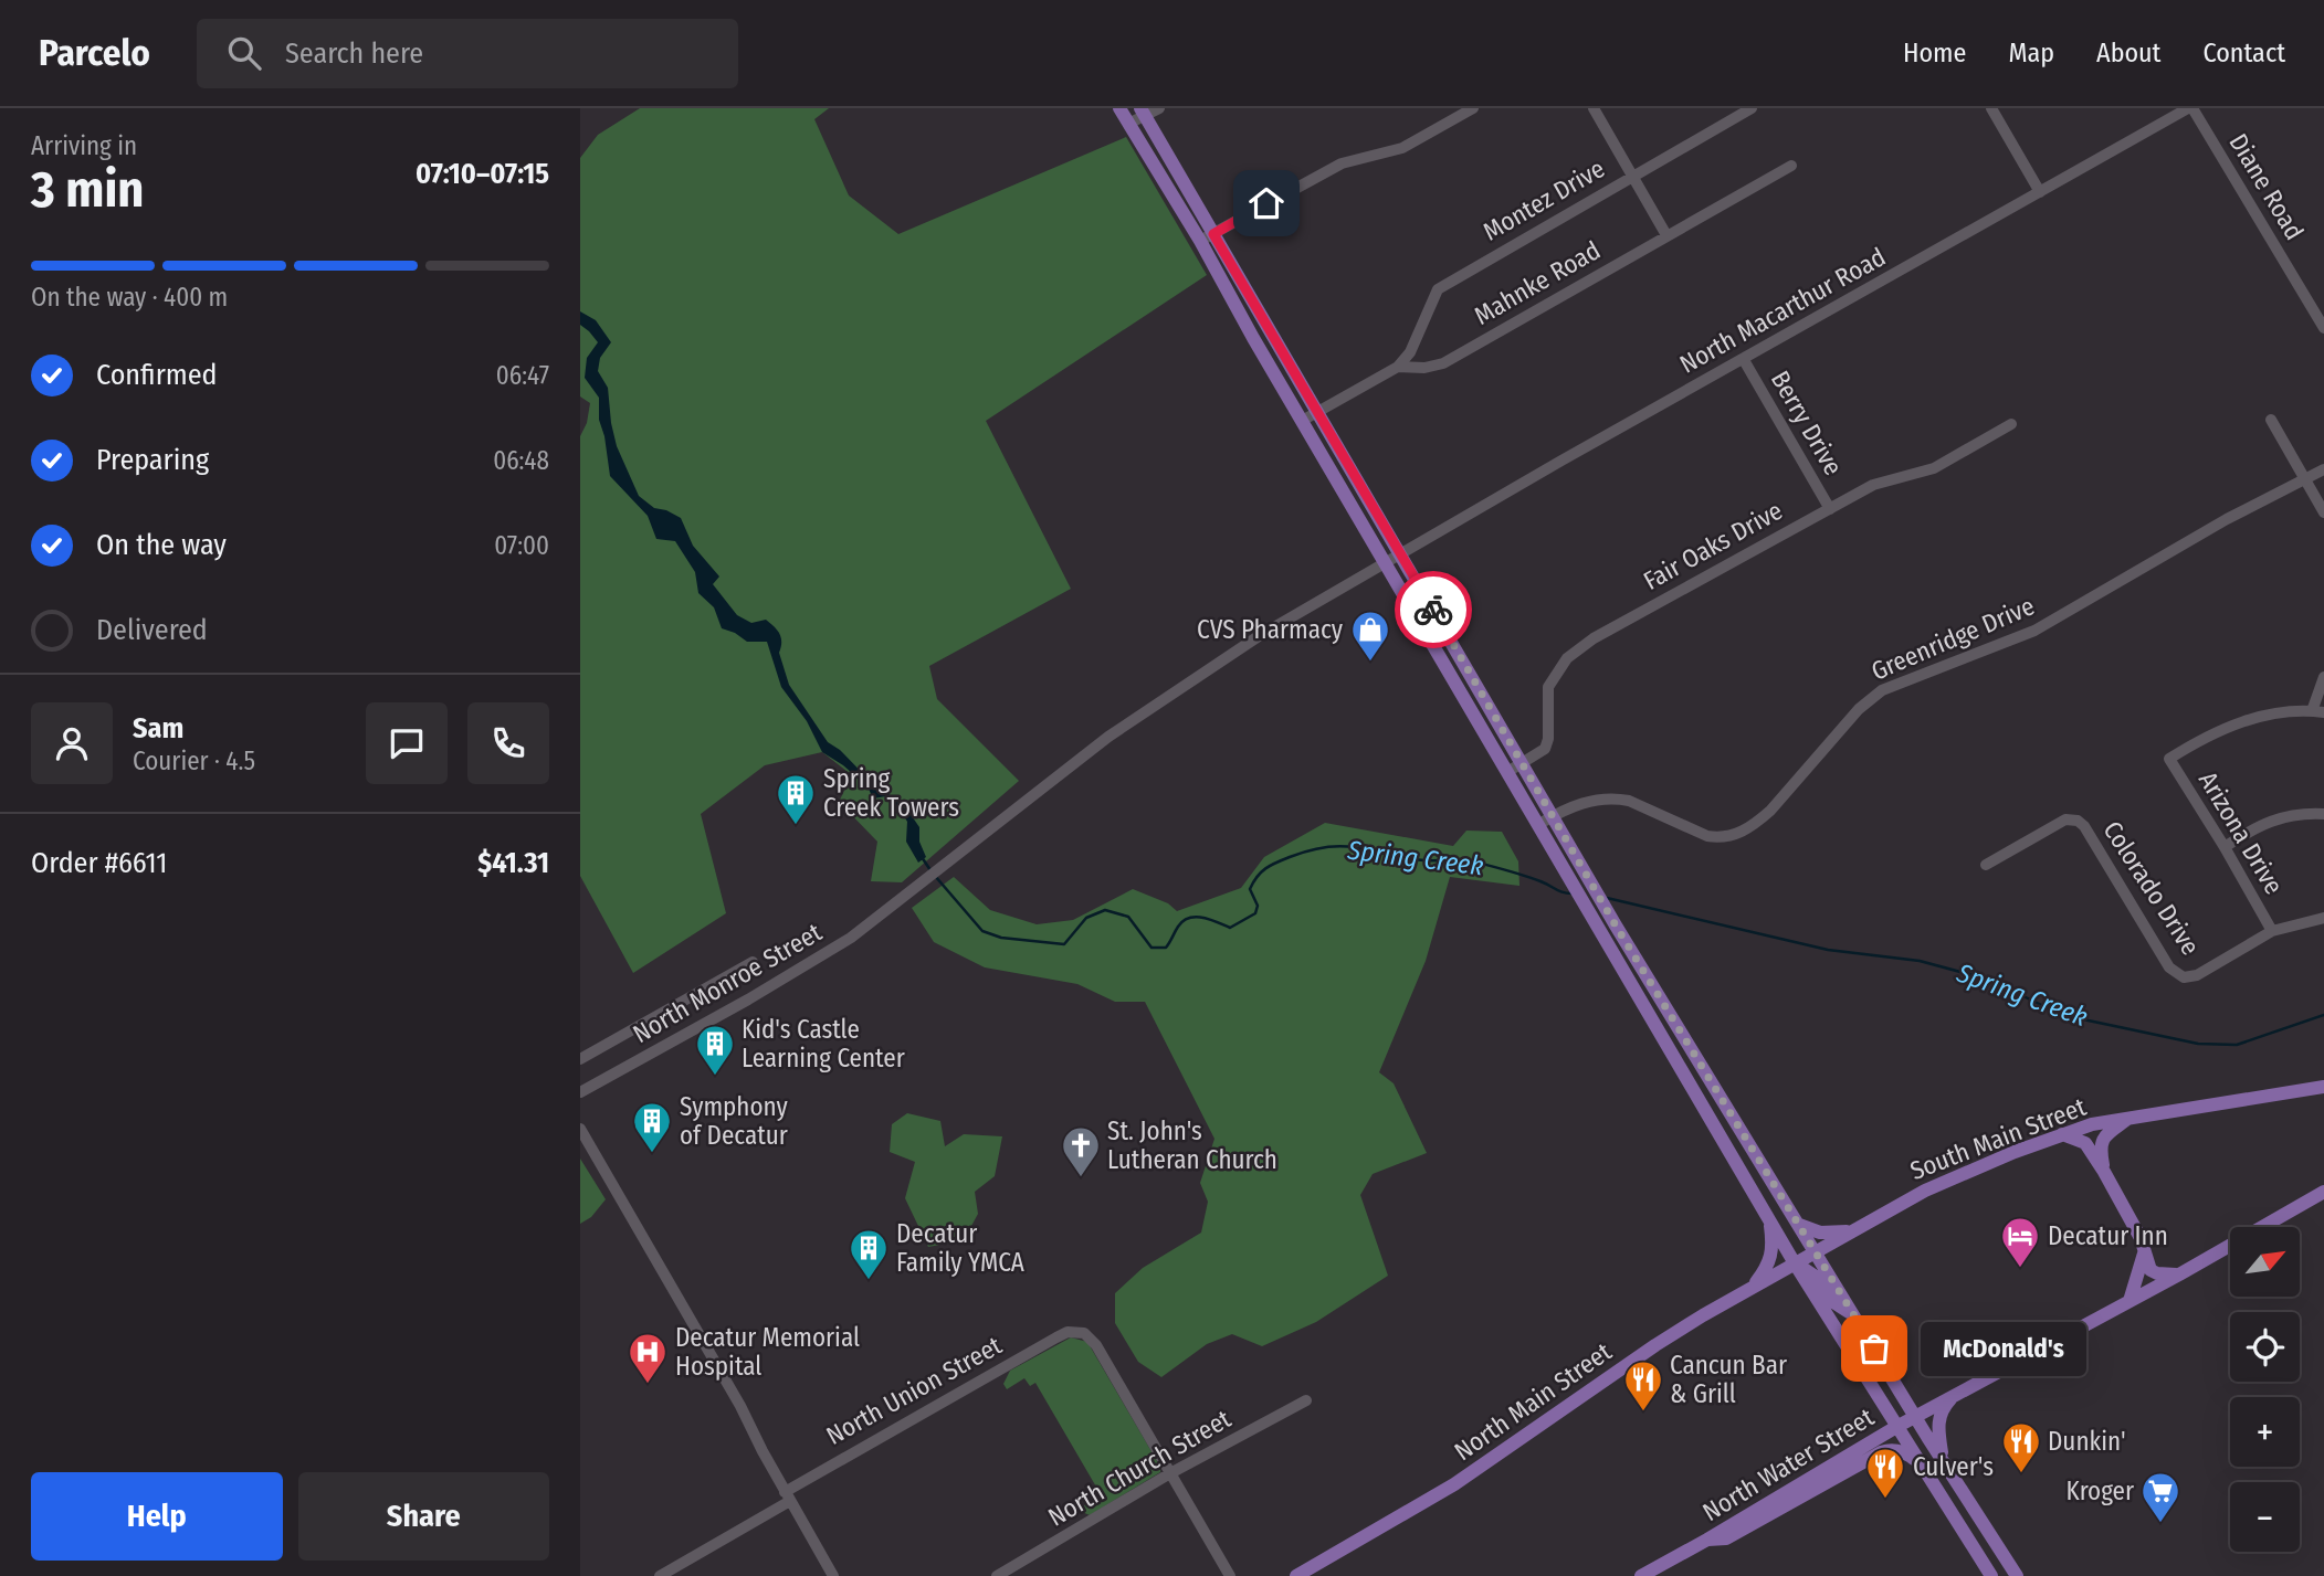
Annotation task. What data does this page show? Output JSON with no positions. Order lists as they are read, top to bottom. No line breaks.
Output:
{"streets":{"main road":["South Main Street","North Main Street","North Water Street"],"street":["Diane Road","Montez Drive","Mahnke Road","North Macarthur Road","Berry Drive","Fair Oaks Drive","Greenridge Drive","Arizona Drive","Colorado Drive","North Monroe Street","North Union Street","North Church Street"]},"crossings":[["Diane Road","North Macarthur Road"],["Montez Drive","Mahnke Road"],["North Macarthur Road","Berry Drive"],["North Macarthur Road","North Monroe Street"],["Berry Drive","Fair Oaks Drive"],["Arizona Drive","Colorado Drive"],["South Main Street","North Main Street"],["North Union Street","North Church Street"]],"water":["Spring Creek"],"places":{"shop":["CVS Pharmacy"],"building":["Spring Creek Towers","Kid's Castle Learning Center","Symphony of Decatur","Decatur Family YMCA"],"church":["St. John's Lutheran Church"],"hotel":["Decatur Inn"],"other":["McDonald's"],"hospital":["Decatur Memorial Hospital"],"restaurant":["Cancun Bar & Grill","Dunkin'","Culver's"],"supermarket":["Kroger"]},"north":"top right","page":{"header":"Parcelo","search":"Search here","nav":["Home","Map","About","Contact"],"heading":["3 min","Arriving in","07:10–07:15"],"panel":["Sam","Courier · 4.5","Order #6611","$41.31"],"bar":"On the way · 400 m","list":[["Confirmed","06:47"],["Preparing","06:48"],["On the way","07:00"],"Delivered"],"map_buttons":["+","−"],"bubble":"McDonald's","buttons":["Help","Share"]}}
